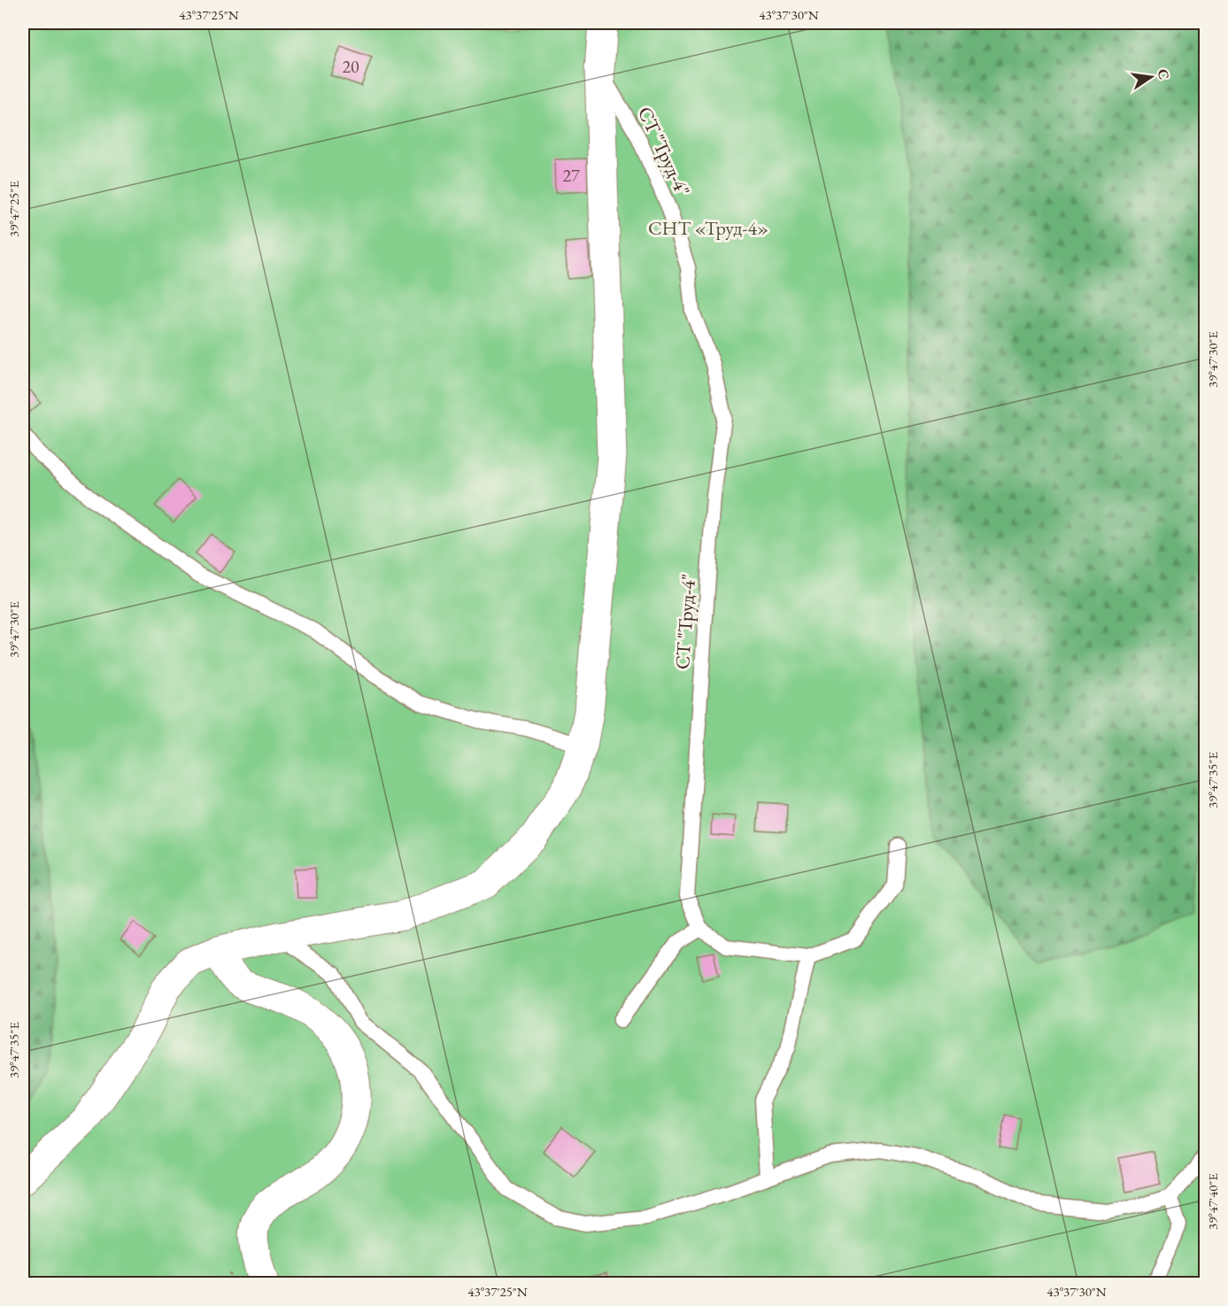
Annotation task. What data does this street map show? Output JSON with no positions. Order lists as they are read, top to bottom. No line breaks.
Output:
{"streets":{"lane":["СТ \"Труд-4\""]},"parks":["СНТ «Труд-4»"],"house_numbers":["20","27"],"north":"right","coordinates":["43°37'25\"N","43°37'30\"N","39°47'25\"E","39°47'30\"E","39°47'35\"E","39°47'40\"E"]}
